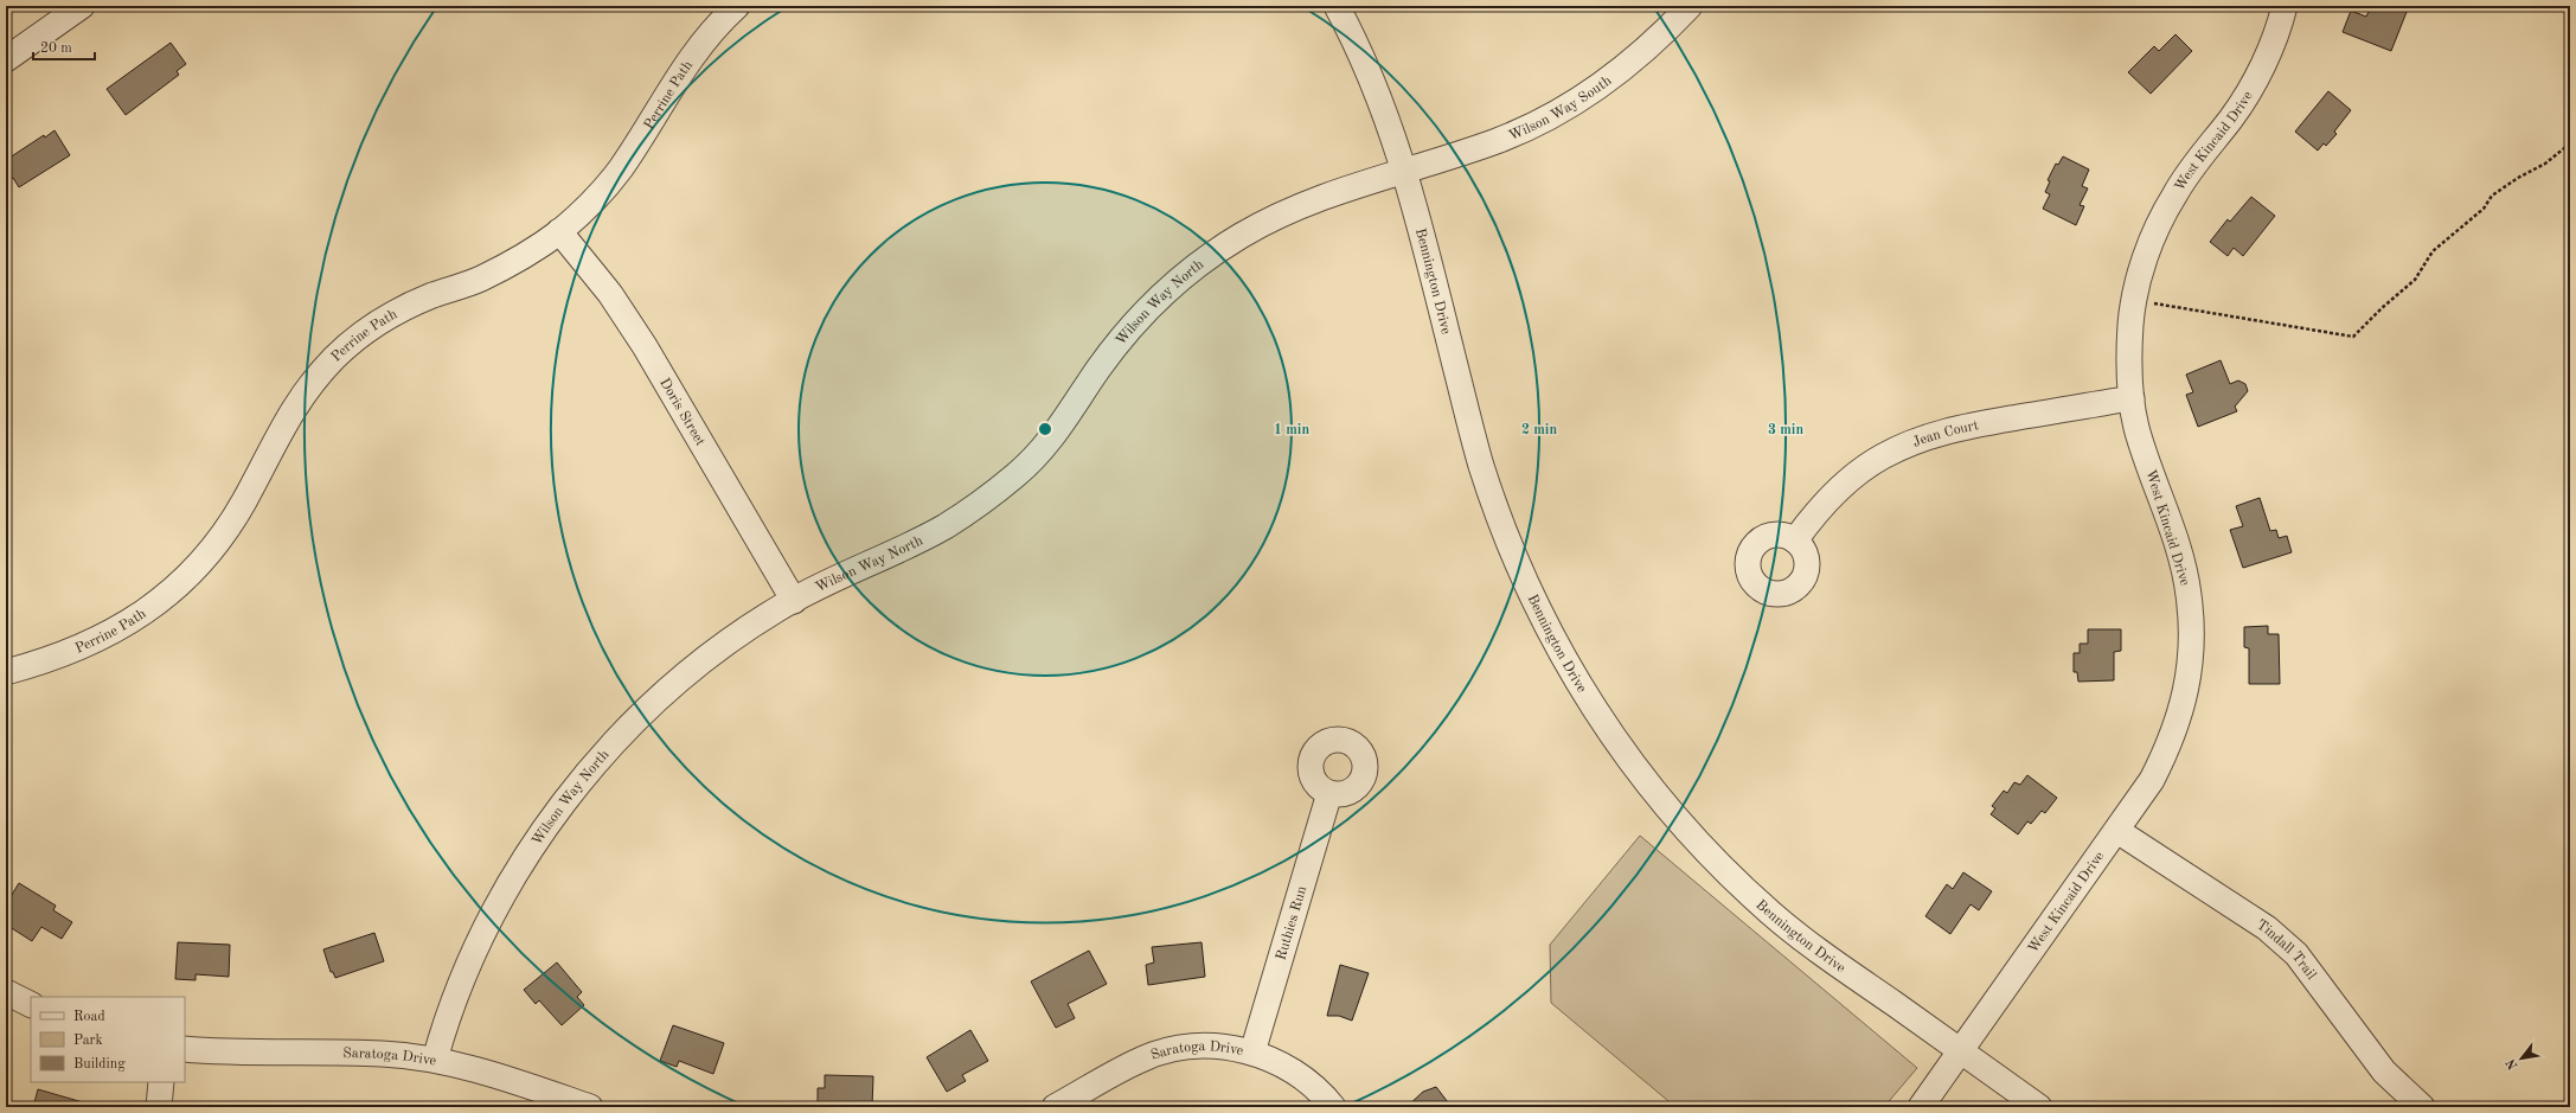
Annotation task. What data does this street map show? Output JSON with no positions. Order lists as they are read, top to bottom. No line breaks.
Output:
{"streets":{"street":["Perrine Path","Wilson Way South","West Kincaid Drive","Bennington Drive","Wilson Way North","Doris Street","Jean Court","Ruthies Run","Tindall Trail","Saratoga Drive"]},"crossings":[["Perrine Path","Doris Street"],["Wilson Way South","Bennington Drive"],["Wilson Way South","Wilson Way North"],["West Kincaid Drive","Bennington Drive"],["West Kincaid Drive","Jean Court"],["West Kincaid Drive","Tindall Trail"],["Bennington Drive","Wilson Way North"],["Wilson Way North","Doris Street"],["Wilson Way North","Saratoga Drive"],["Ruthies Run","Saratoga Drive"]],"legend":["Road","Park","Building"],"scale_bar":"20 m","north":"bottom left","rings":["1 min","2 min","3 min"]}
